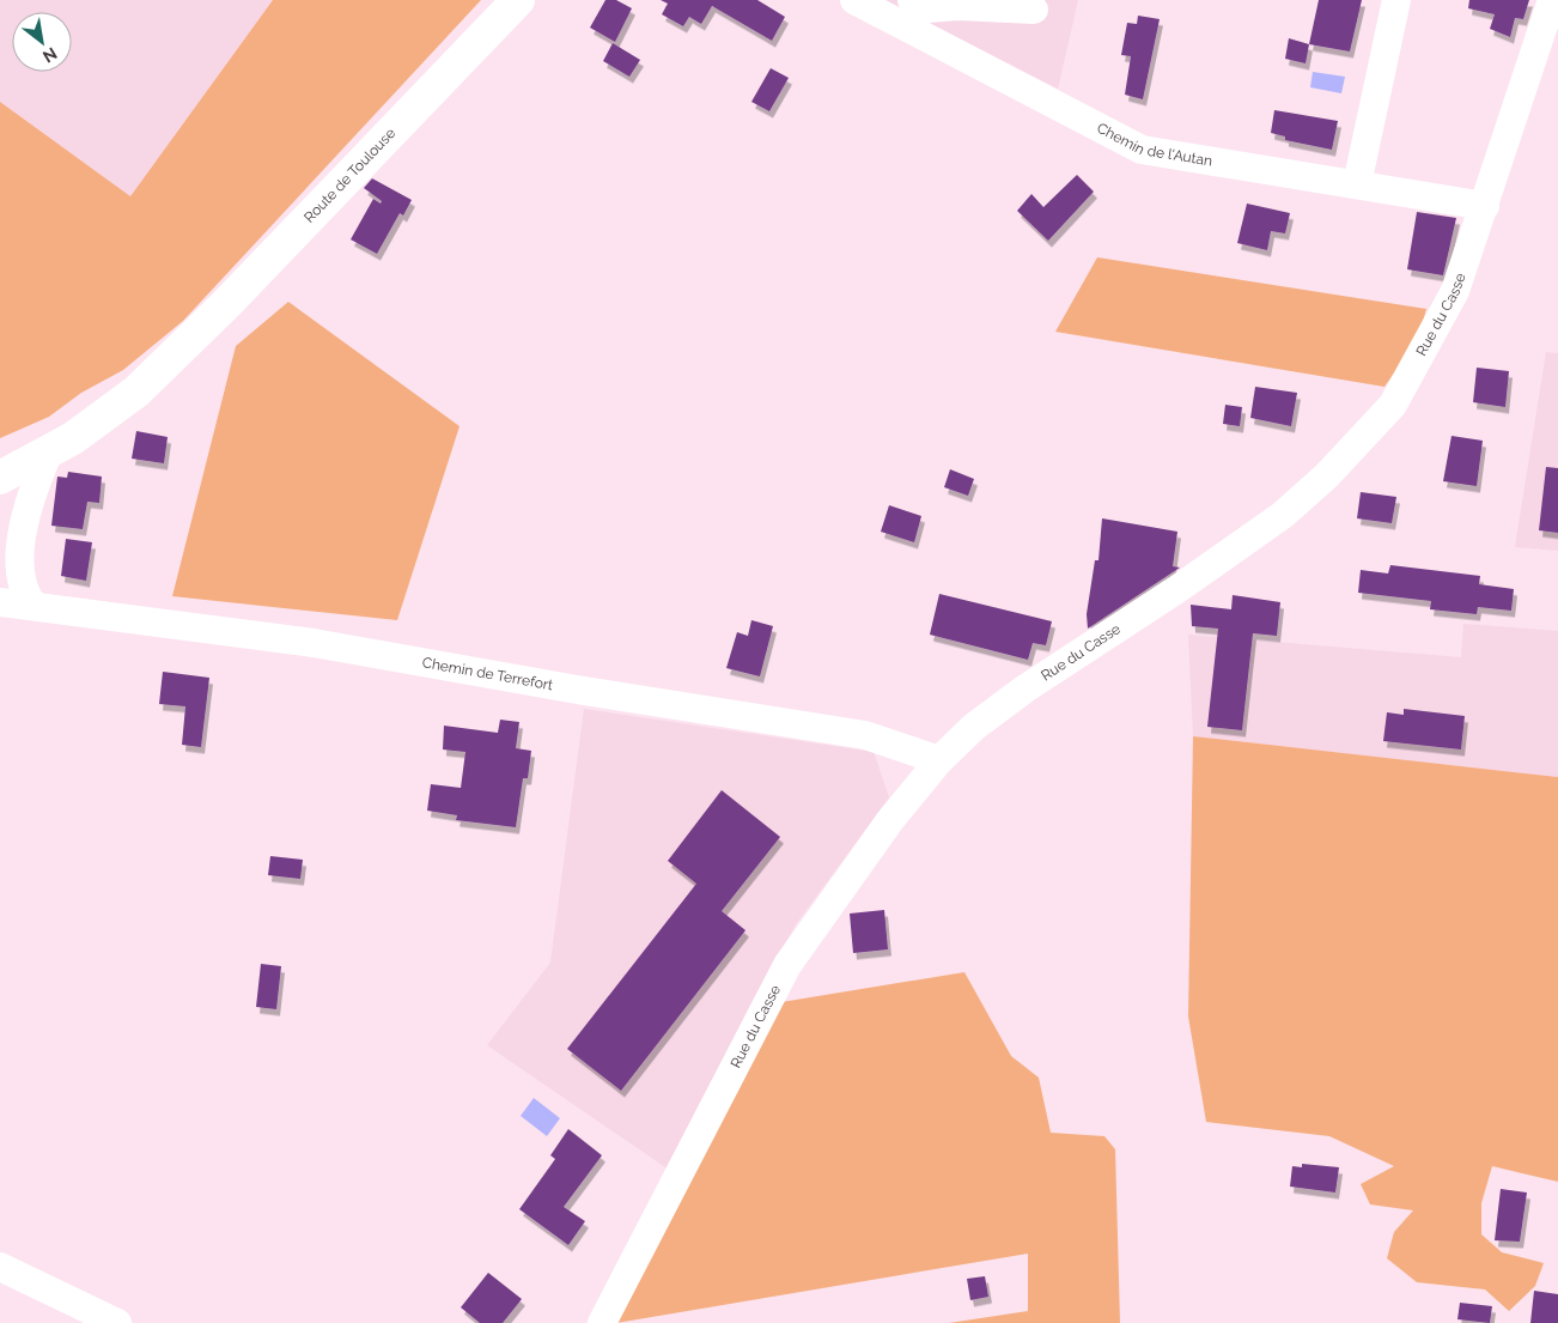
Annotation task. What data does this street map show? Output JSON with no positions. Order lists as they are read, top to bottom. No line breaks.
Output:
{"streets":{"main road":["Route de Toulouse"],"street":["Chemin de l'Autan","Rue du Casse","Chemin de Terrefort"]},"crossings":[["Chemin de l'Autan","Rue du Casse"],["Rue du Casse","Chemin de Terrefort"]],"north":"bottom right"}
